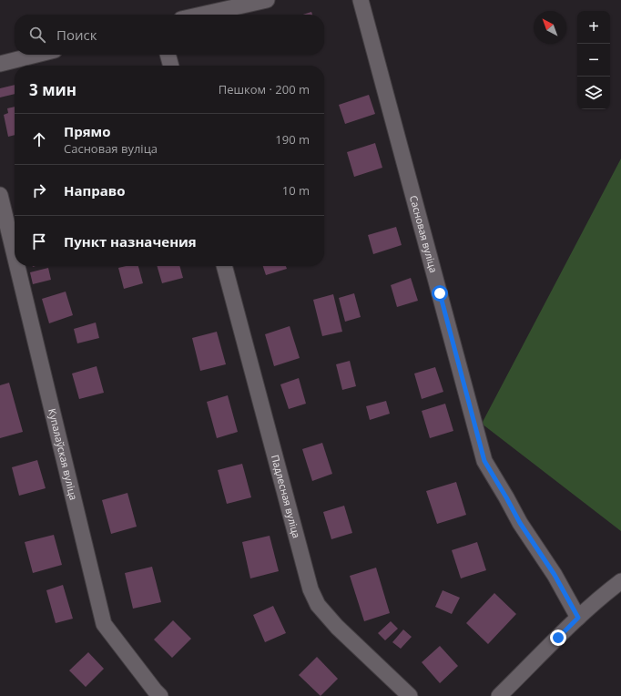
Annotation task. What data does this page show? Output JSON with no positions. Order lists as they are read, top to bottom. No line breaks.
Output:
{"streets":{"street":["Сасновая вуліца","Купалаўская вуліца","Падлесная вуліца"]},"north":"top left","page":{"map_buttons":["+","−"],"search":"Поиск","heading":["3 мин","Пешком · 200 m"],"list":[["Прямо","Сасновая вуліца","190 m"],["Направо","10 m"],"Пункт назначения"]}}
